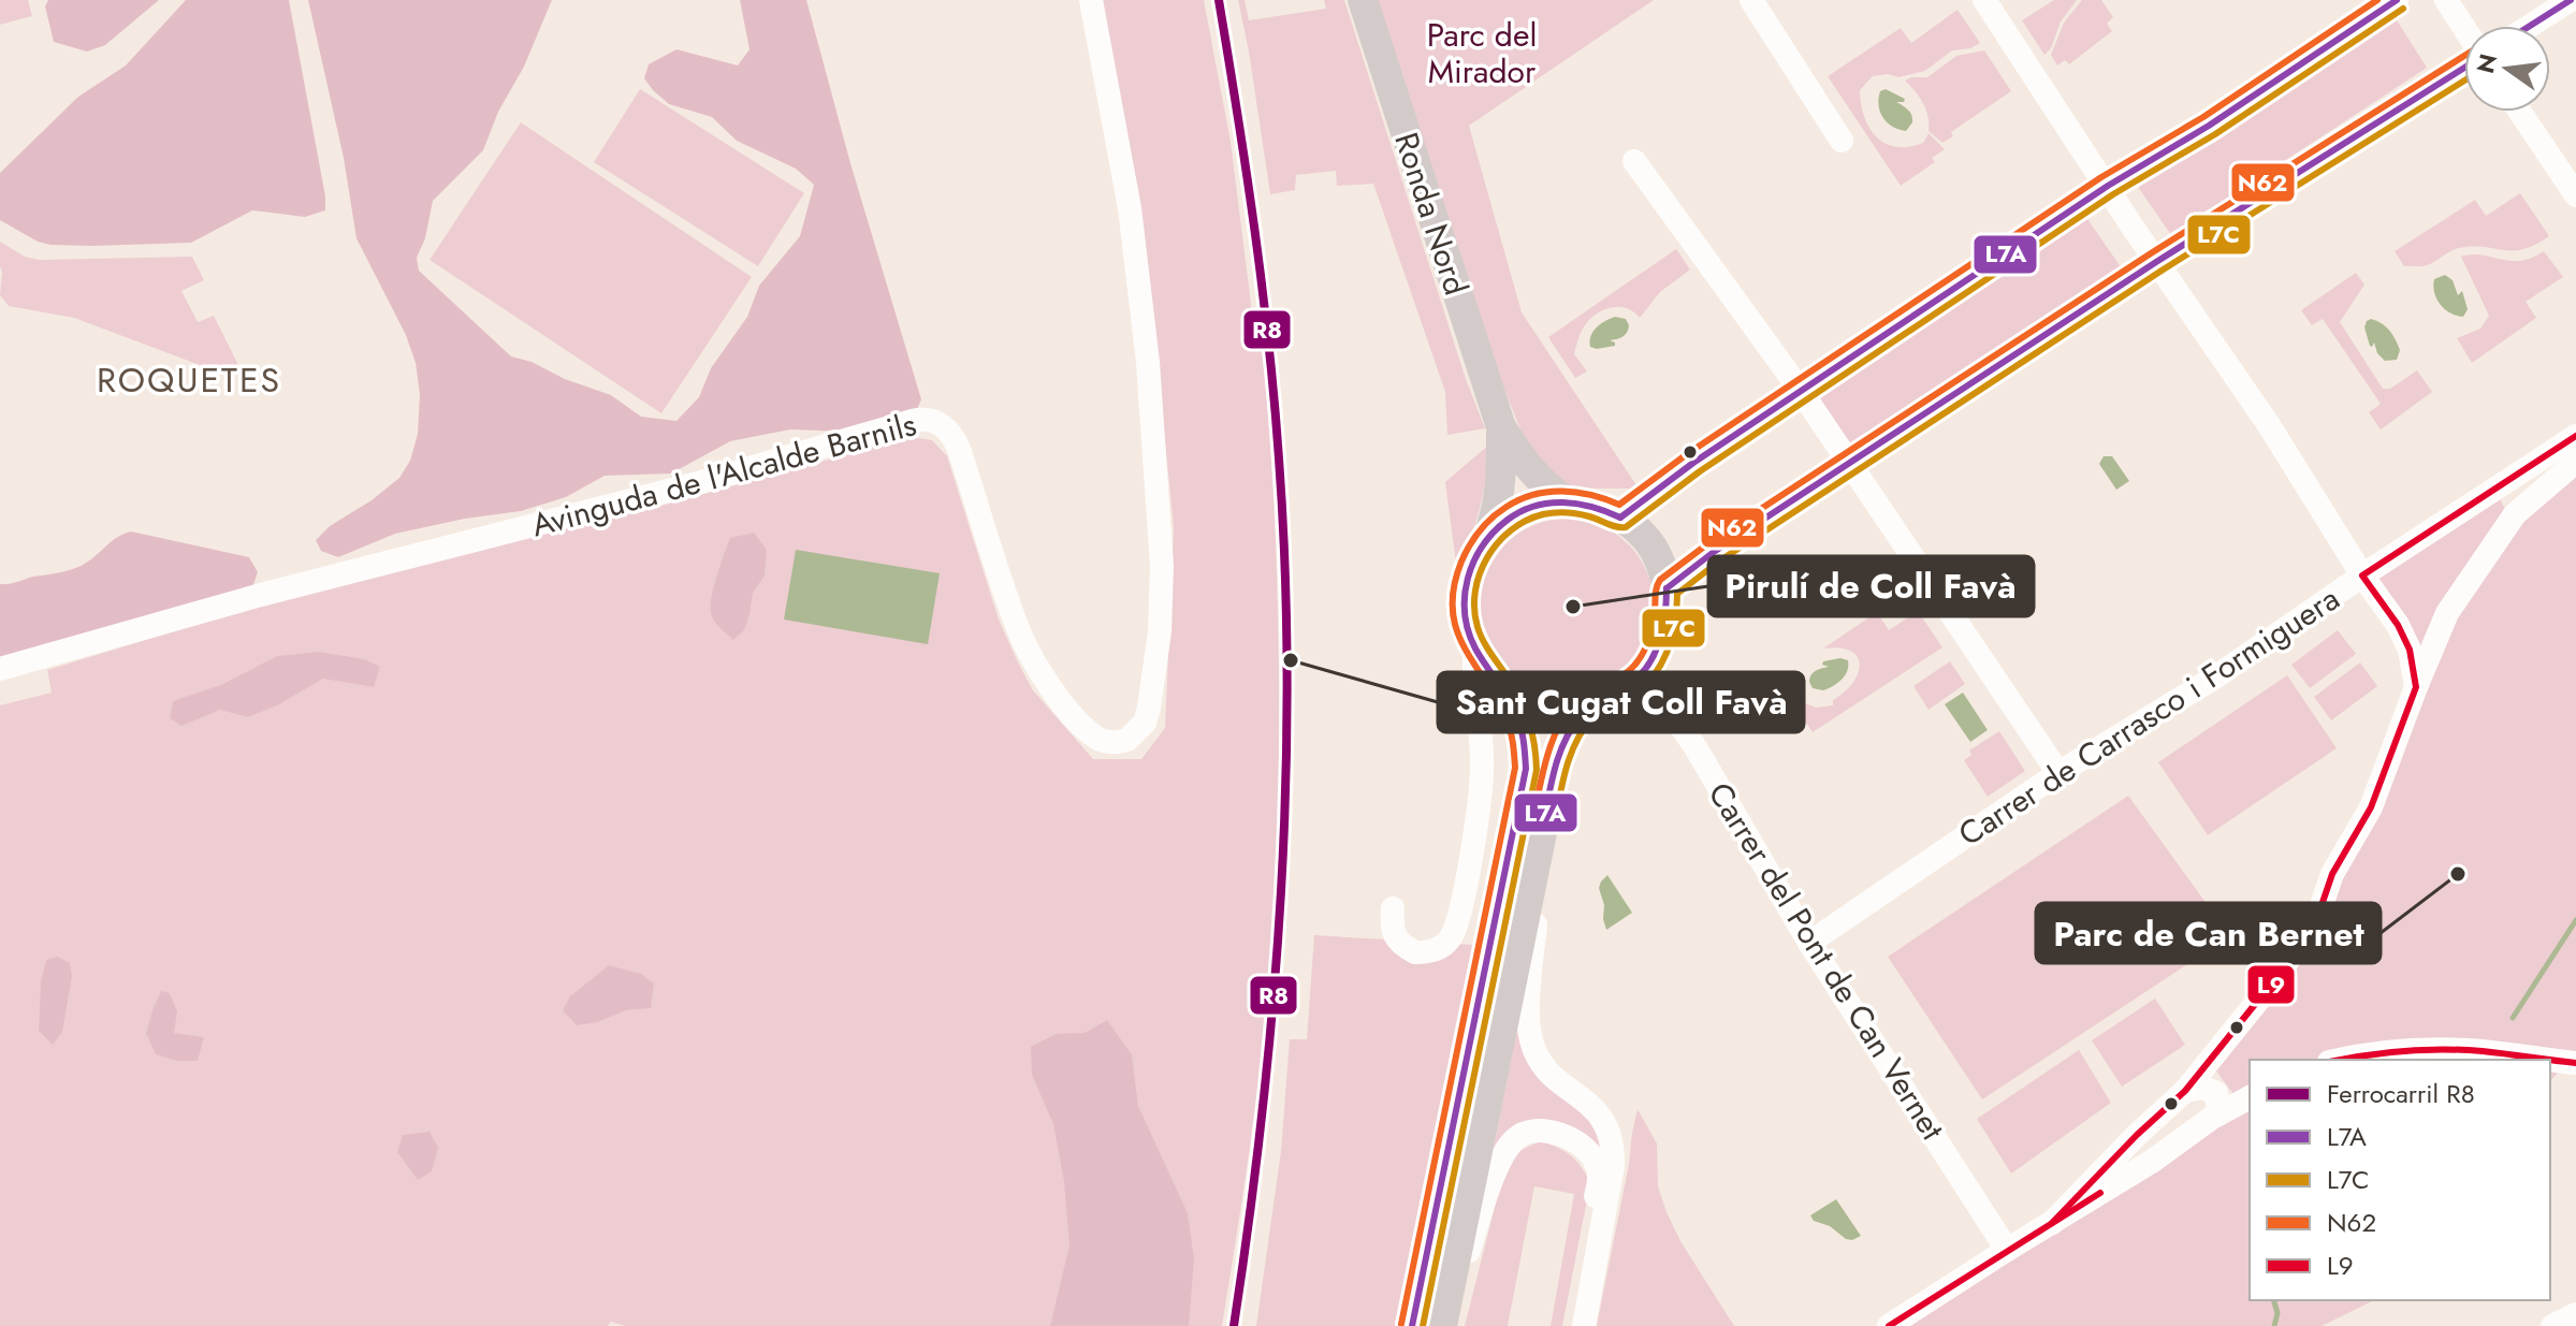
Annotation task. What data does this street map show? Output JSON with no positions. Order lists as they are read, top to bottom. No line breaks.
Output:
{"streets":{"main road":["Ronda Nord"],"street":["Avinguda de l'Alcalde Barnils","Carrer de Carrasco i Formiguera","Carrer del Pont de Can Vernet"]},"crossings":[["Ronda Nord","Carrer del Pont de Can Vernet"],["Carrer de Carrasco i Formiguera","Carrer del Pont de Can Vernet"]],"districts":["ROQUETES"],"parks":["Parc del Mirador"],"places":["Pirulí de Coll Favà","Sant Cugat Coll Favà","Parc de Can Bernet"],"lines":["rail line R8","transit line L7A","transit line N62","transit line L7C","transit line L9"],"legend":["Ferrocarril R8","L7A","L7C","N62","L9"],"north":"left"}
